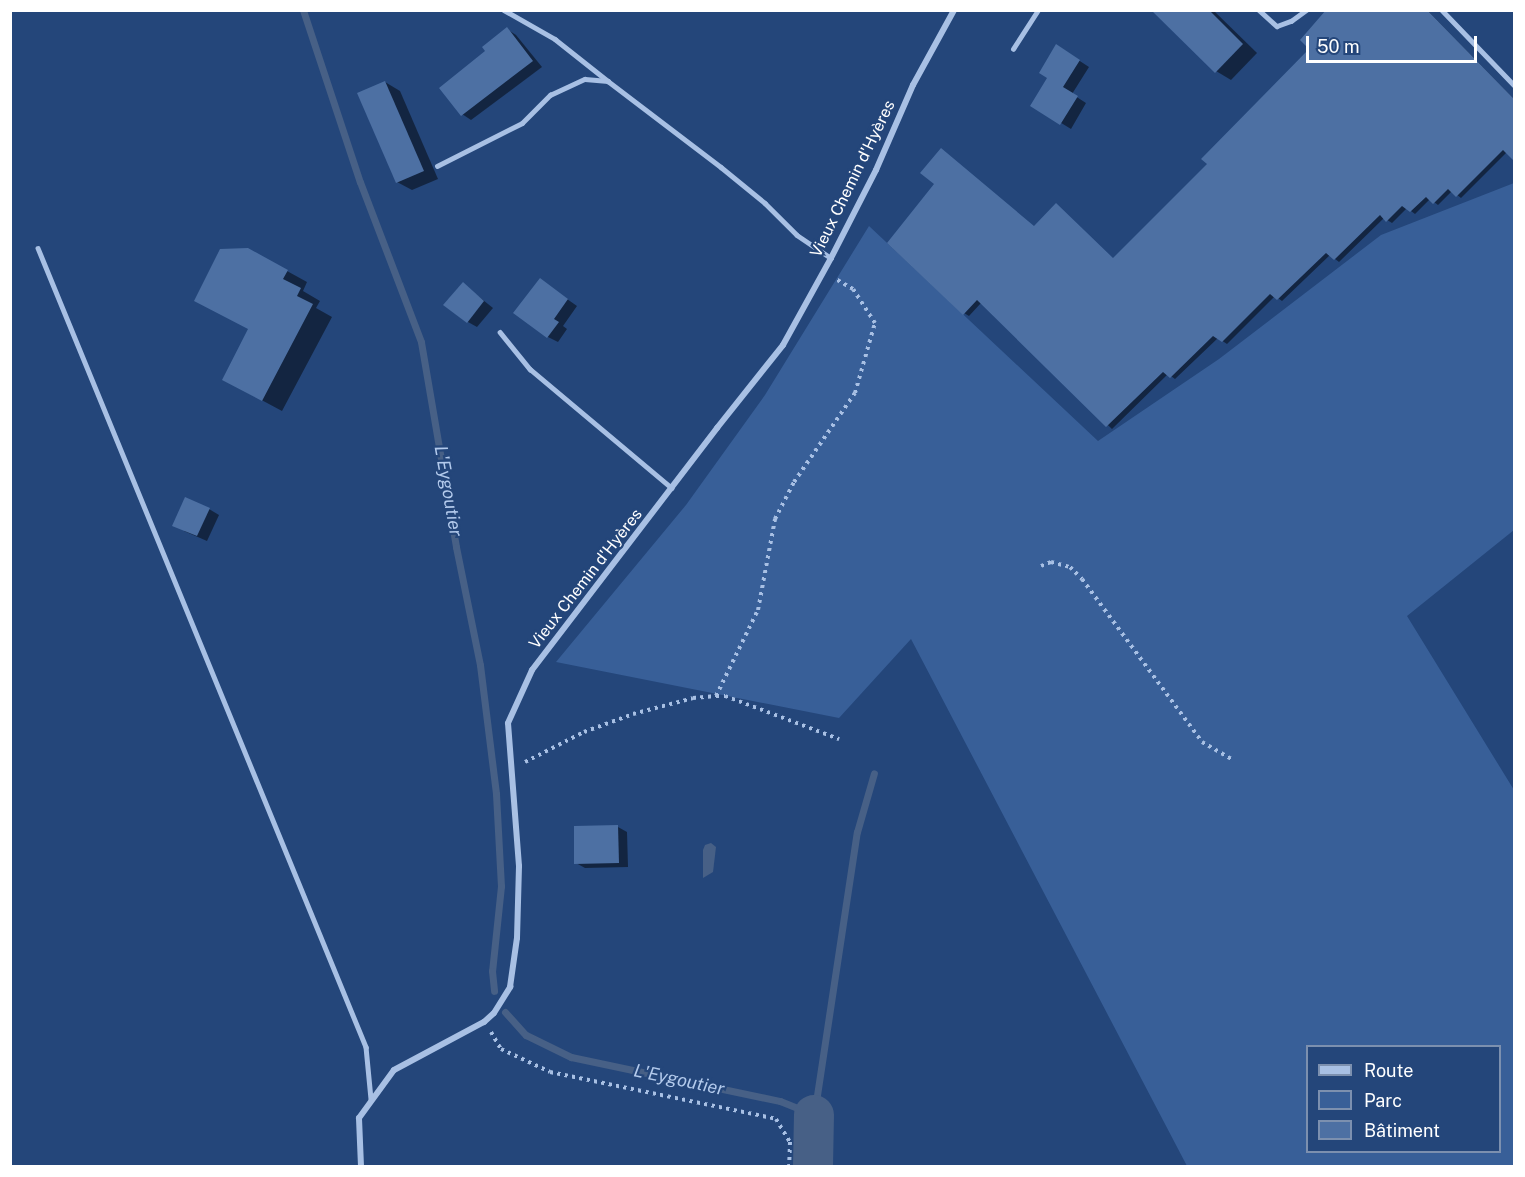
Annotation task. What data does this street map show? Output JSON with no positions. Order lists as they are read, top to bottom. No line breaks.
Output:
{"streets":{"street":["Vieux Chemin d'Hyères"]},"water":["L'Eygoutier"],"legend":["Route","Parc","Bâtiment"],"scale_bar":"50 m"}
